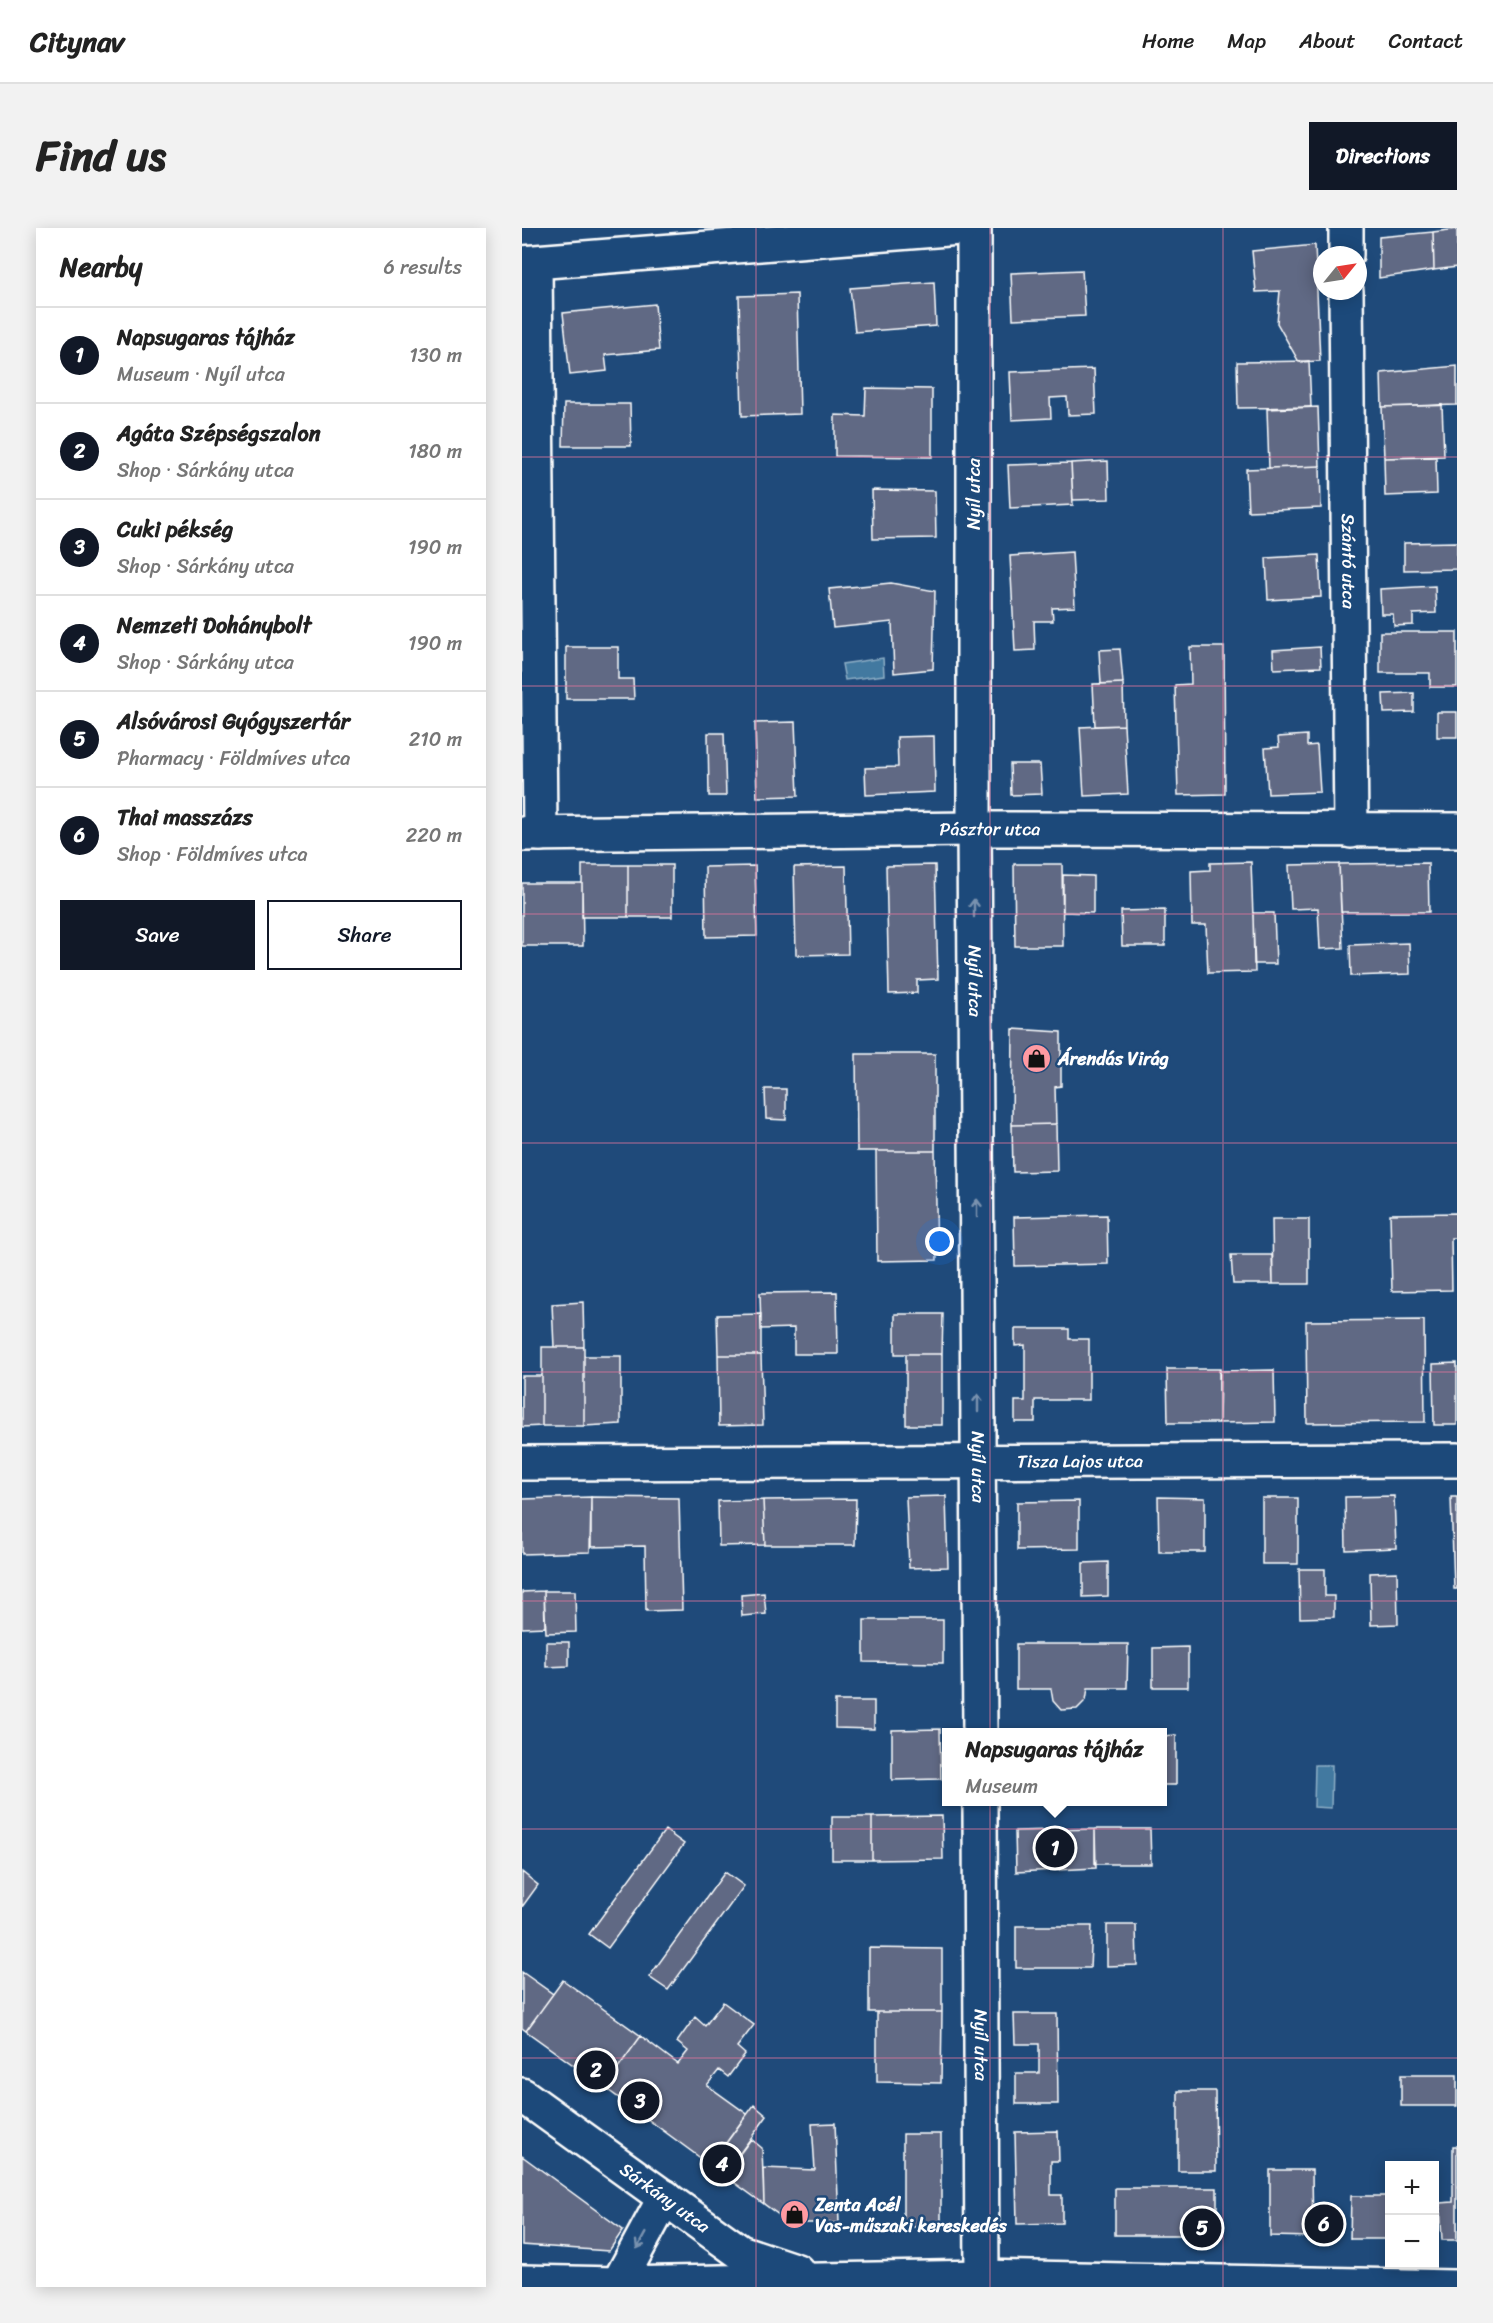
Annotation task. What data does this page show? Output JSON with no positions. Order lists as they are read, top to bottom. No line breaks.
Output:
{"streets":{"street":["Nyíl utca","Szántó utca","Pásztor utca","Tisza Lajos utca","Sárkány utca"]},"crossings":[["Nyíl utca","Pásztor utca"],["Nyíl utca","Tisza Lajos utca"],["Szántó utca","Pásztor utca"]],"places":{"shop":["Árendás Virág","Zenta Acél Vas-műszaki kereskedés"]},"north":"top right","page":{"header":"Citynav","nav":["Home","Map","About","Contact"],"title":"Find us","buttons":["Directions",["Save","Share"]],"heading":["Nearby","6 results"],"list":[{"mark":"1","name":"Napsugaras tájház","note":"Museum · Nyíl utca","value":"130 m"},{"mark":"2","name":"Agáta Szépségszalon","note":"Shop · Sárkány utca","value":"180 m"},{"mark":"3","name":"Cuki pékség","note":"Shop · Sárkány utca","value":"190 m"},{"mark":"4","name":"Nemzeti Dohánybolt","note":"Shop · Sárkány utca","value":"190 m"},{"mark":"5","name":"Alsóvárosi Gyógyszertár","note":"Pharmacy · Földmíves utca","value":"210 m"},{"mark":"6","name":"Thai masszázs","note":"Shop · Földmíves utca","value":"220 m"}],"popup":["Napsugaras tájház","Museum"],"pins":["1","2","3","4","6","5"],"map_buttons":["+","−"]}}
